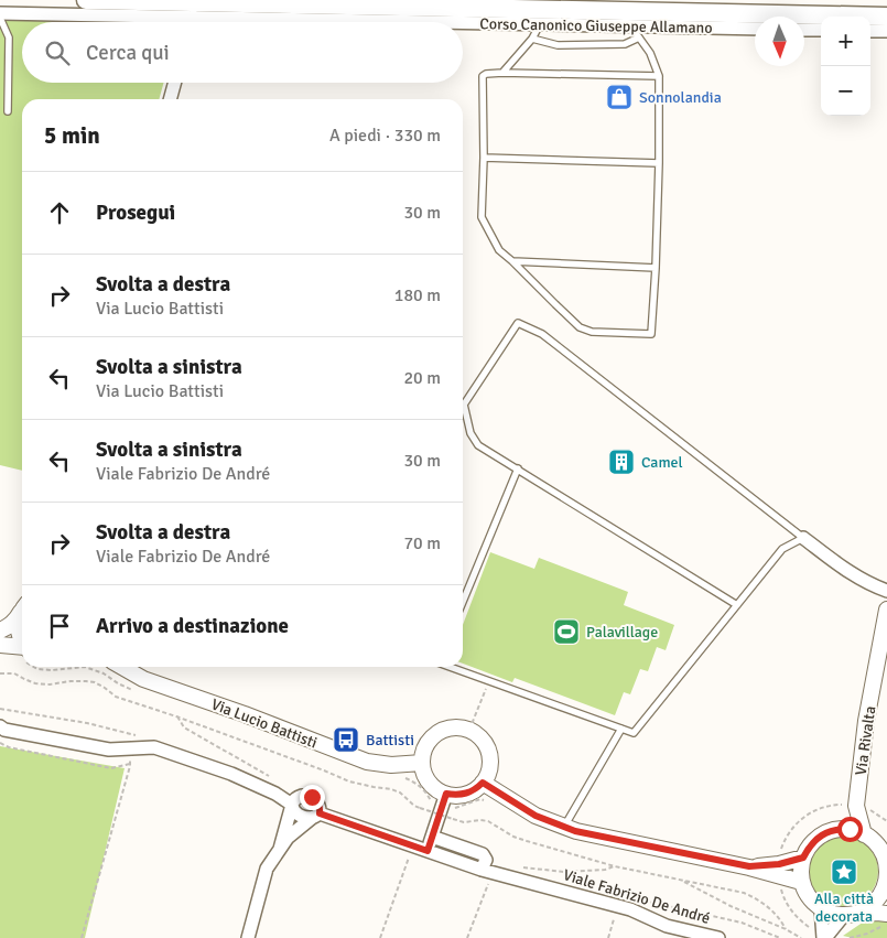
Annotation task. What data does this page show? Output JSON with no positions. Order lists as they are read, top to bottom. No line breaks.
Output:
{"streets":{"main road":["Corso Canonico Giuseppe Allamano"],"street":["Via Lucio Battisti","Via Rivalta","Viale Fabrizio De André"]},"places":{"shop":["Sonnolandia"],"building":["Camel"],"sports":["Palavillage"],"bus stop":["Battisti"],"place":["Alla città decorata"]},"north":"bottom","page":{"map_buttons":["+","−"],"search":"Cerca qui","heading":["5 min","A piedi · 330 m"],"list":[["Prosegui","30 m"],["Svolta a destra","Via Lucio Battisti","180 m"],["Svolta a sinistra","Via Lucio Battisti","20 m"],["Svolta a sinistra","Viale Fabrizio De André","30 m"],["Svolta a destra","Viale Fabrizio De André","70 m"],"Arrivo a destinazione"]}}
